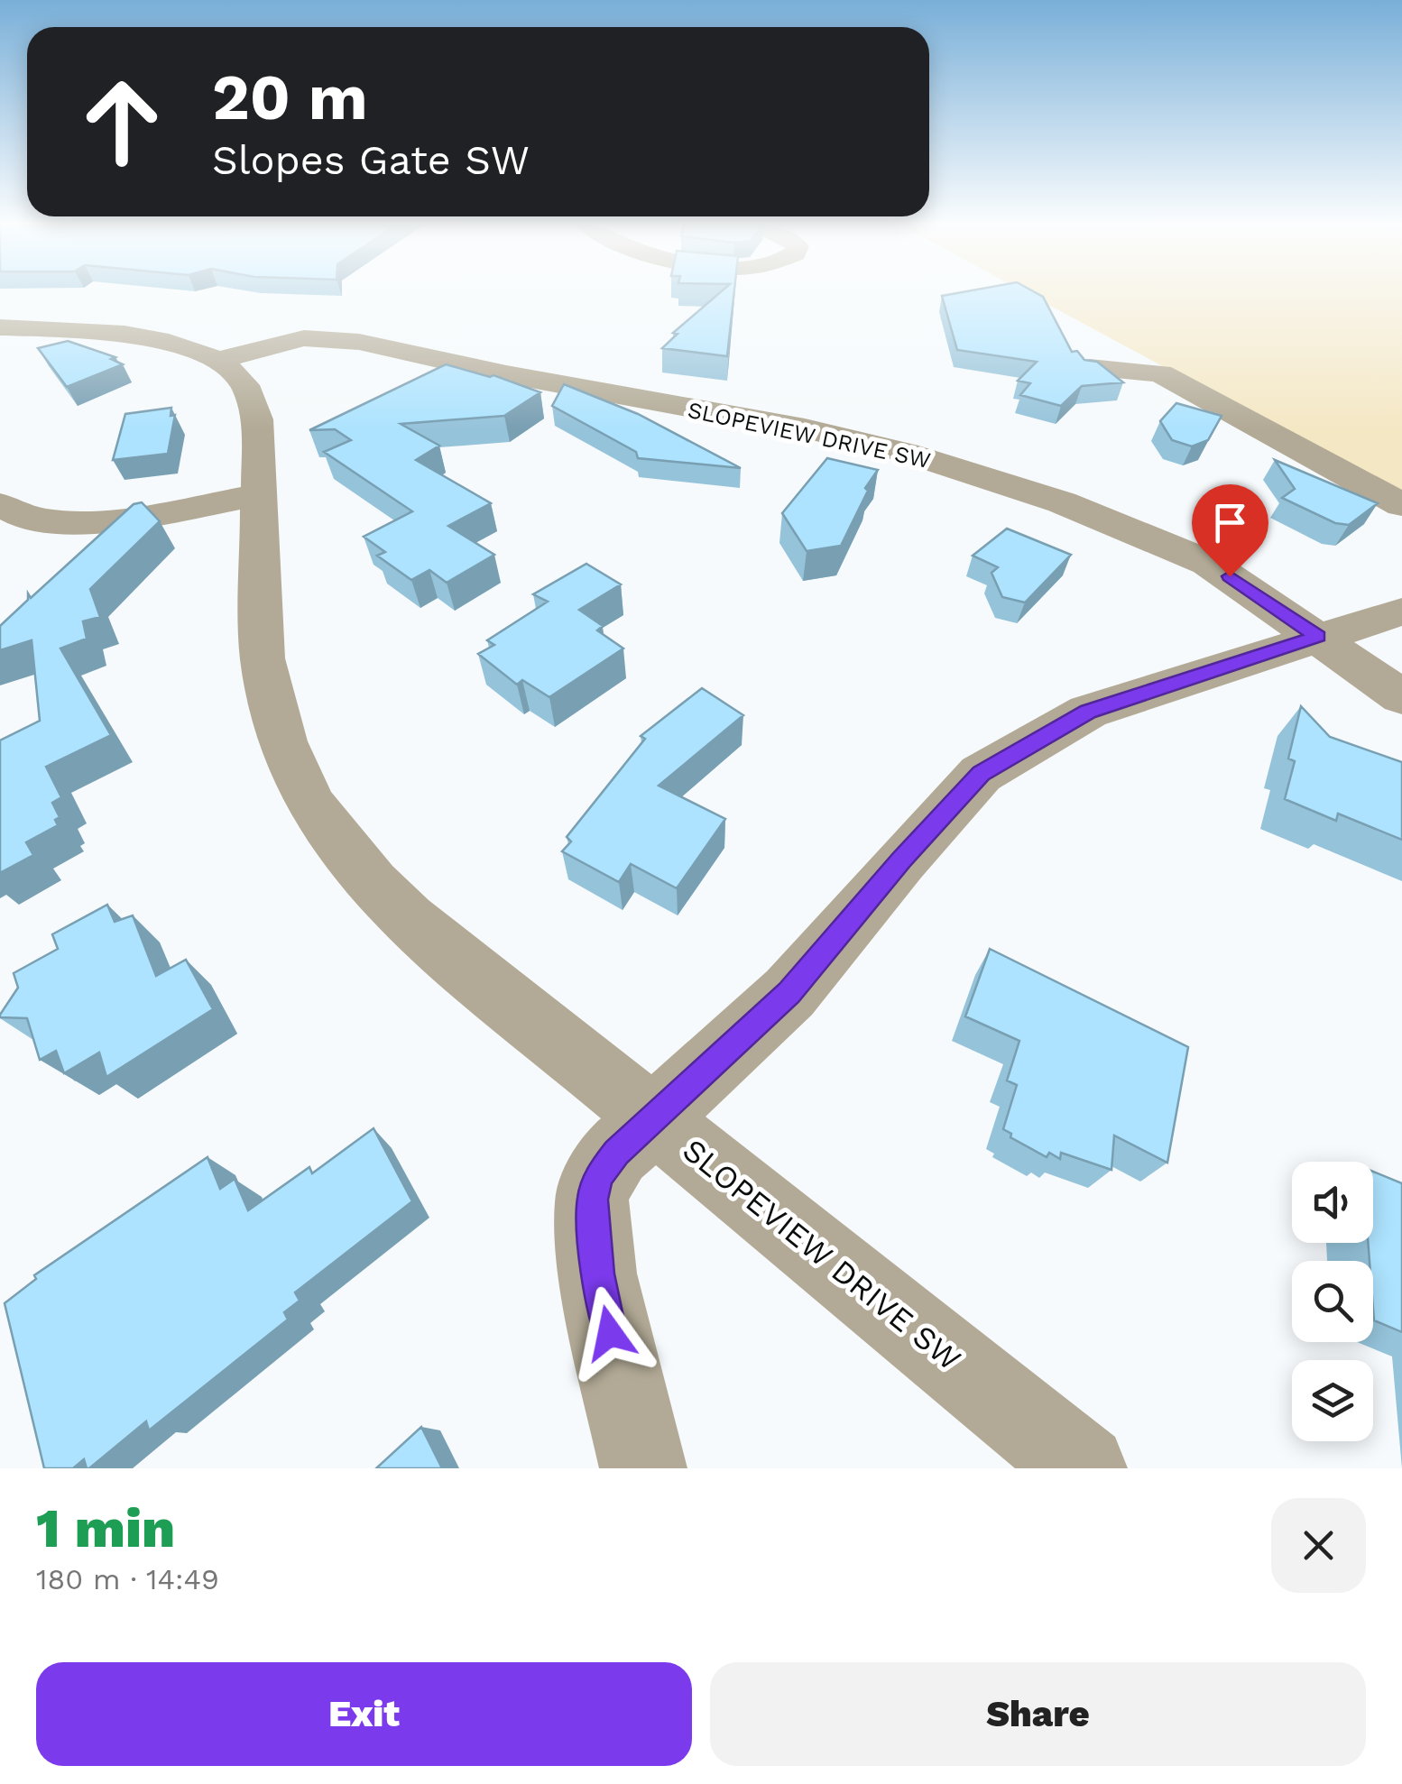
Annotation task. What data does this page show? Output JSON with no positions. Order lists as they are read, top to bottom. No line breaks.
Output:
{"streets":{"street":["SLOPEVIEW DRIVE SW"]},"page":{"turn":["20 m","Slopes Gate SW"],"heading":["1 min","180 m · 14:49"],"buttons":["Exit","Share"]}}
